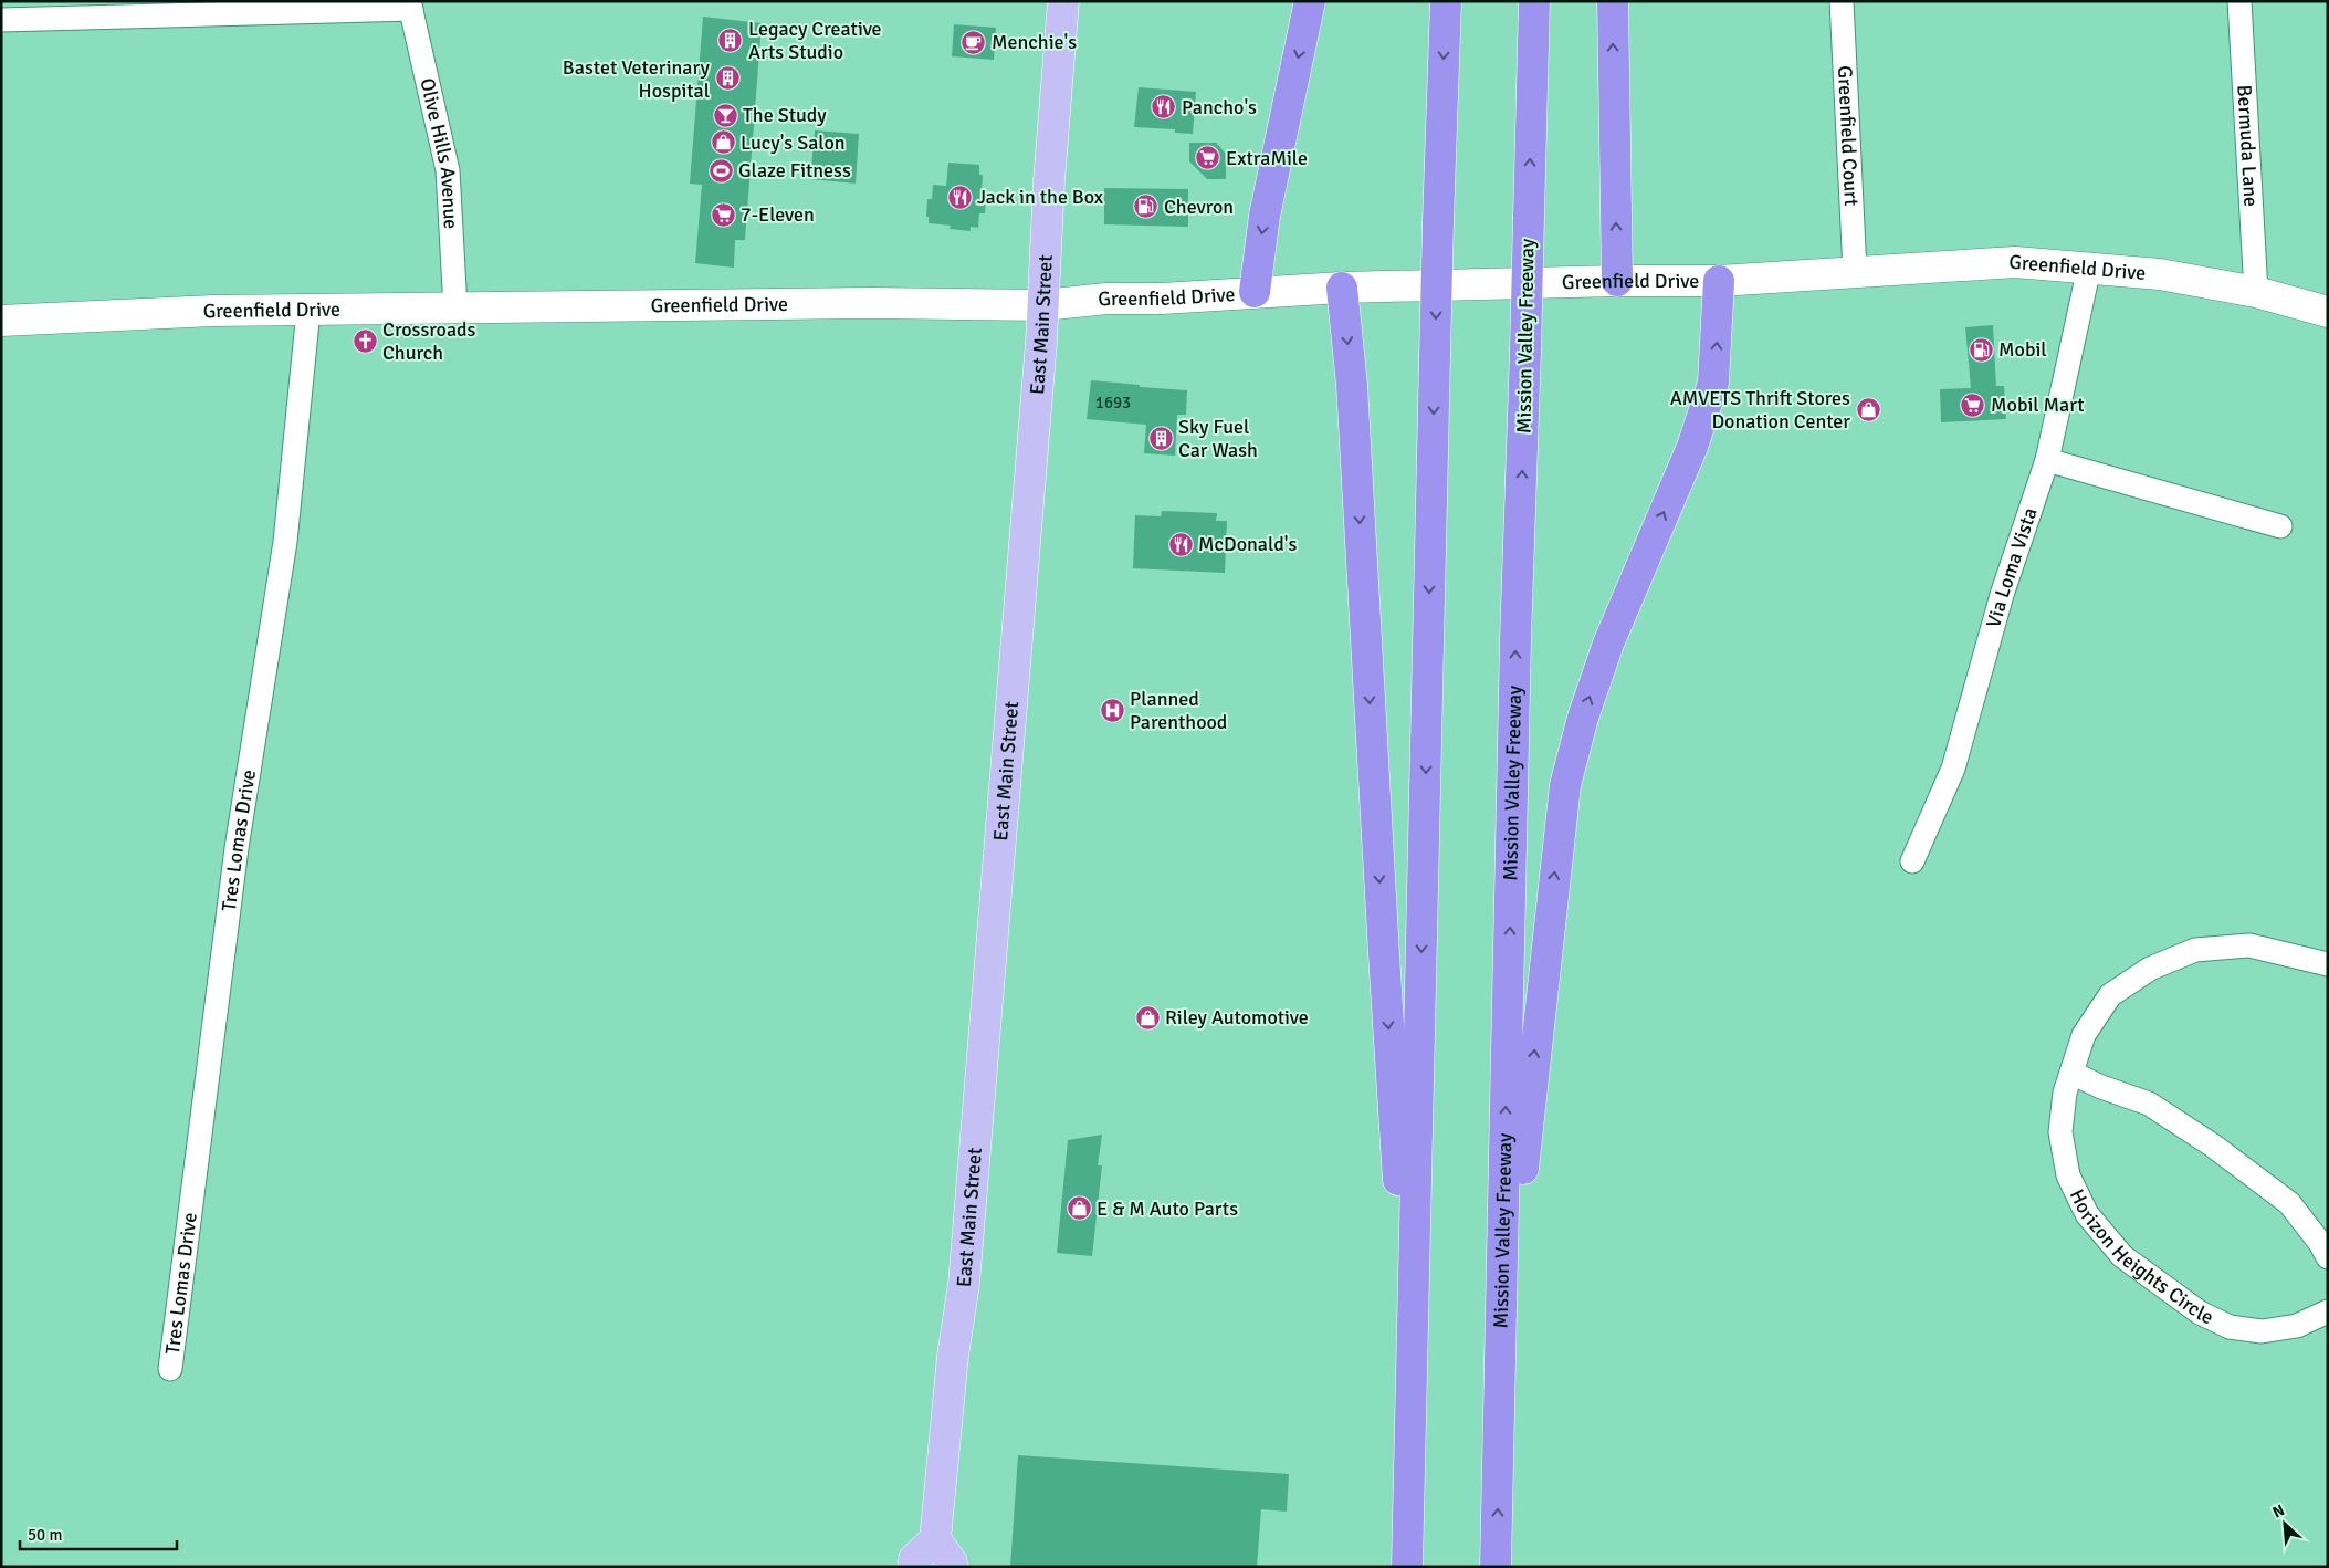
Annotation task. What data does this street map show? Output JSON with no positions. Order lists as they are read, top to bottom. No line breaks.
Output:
{"streets":{"highway":["Mission Valley Freeway"],"main road":["Greenfield Drive","East Main Street"],"street":["Greenfield Court","Bermuda Lane","Olive Hills Avenue","Via Loma Vista","Tres Lomas Drive","Horizon Heights Circle"]},"crossings":[["Greenfield Court","Greenfield Drive"],["Bermuda Lane","Greenfield Drive"],["Olive Hills Avenue","Greenfield Drive"],["Greenfield Drive","East Main Street"],["Greenfield Drive","Via Loma Vista"],["Greenfield Drive","Tres Lomas Drive"]],"places":{"building":["Legacy Creative Arts Studio","Bastet Veterinary Hospital","Sky Fuel Car Wash"],"cafe":["Menchie's"],"restaurant":["Pancho's","Jack in the Box","McDonald's"],"bar":["The Study"],"shop":["Lucy's Salon","AMVETS Thrift Stores Donation Center","Riley Automotive","E & M Auto Parts"],"supermarket":["ExtraMile","7-Eleven","Mobil Mart"],"sports":["Glaze Fitness"],"fuel station":["Chevron","Mobil"],"church":["Crossroads Church"],"hospital":["Planned Parenthood"]},"house_numbers":["1693"],"scale_bar":"50 m","north":"top left"}
